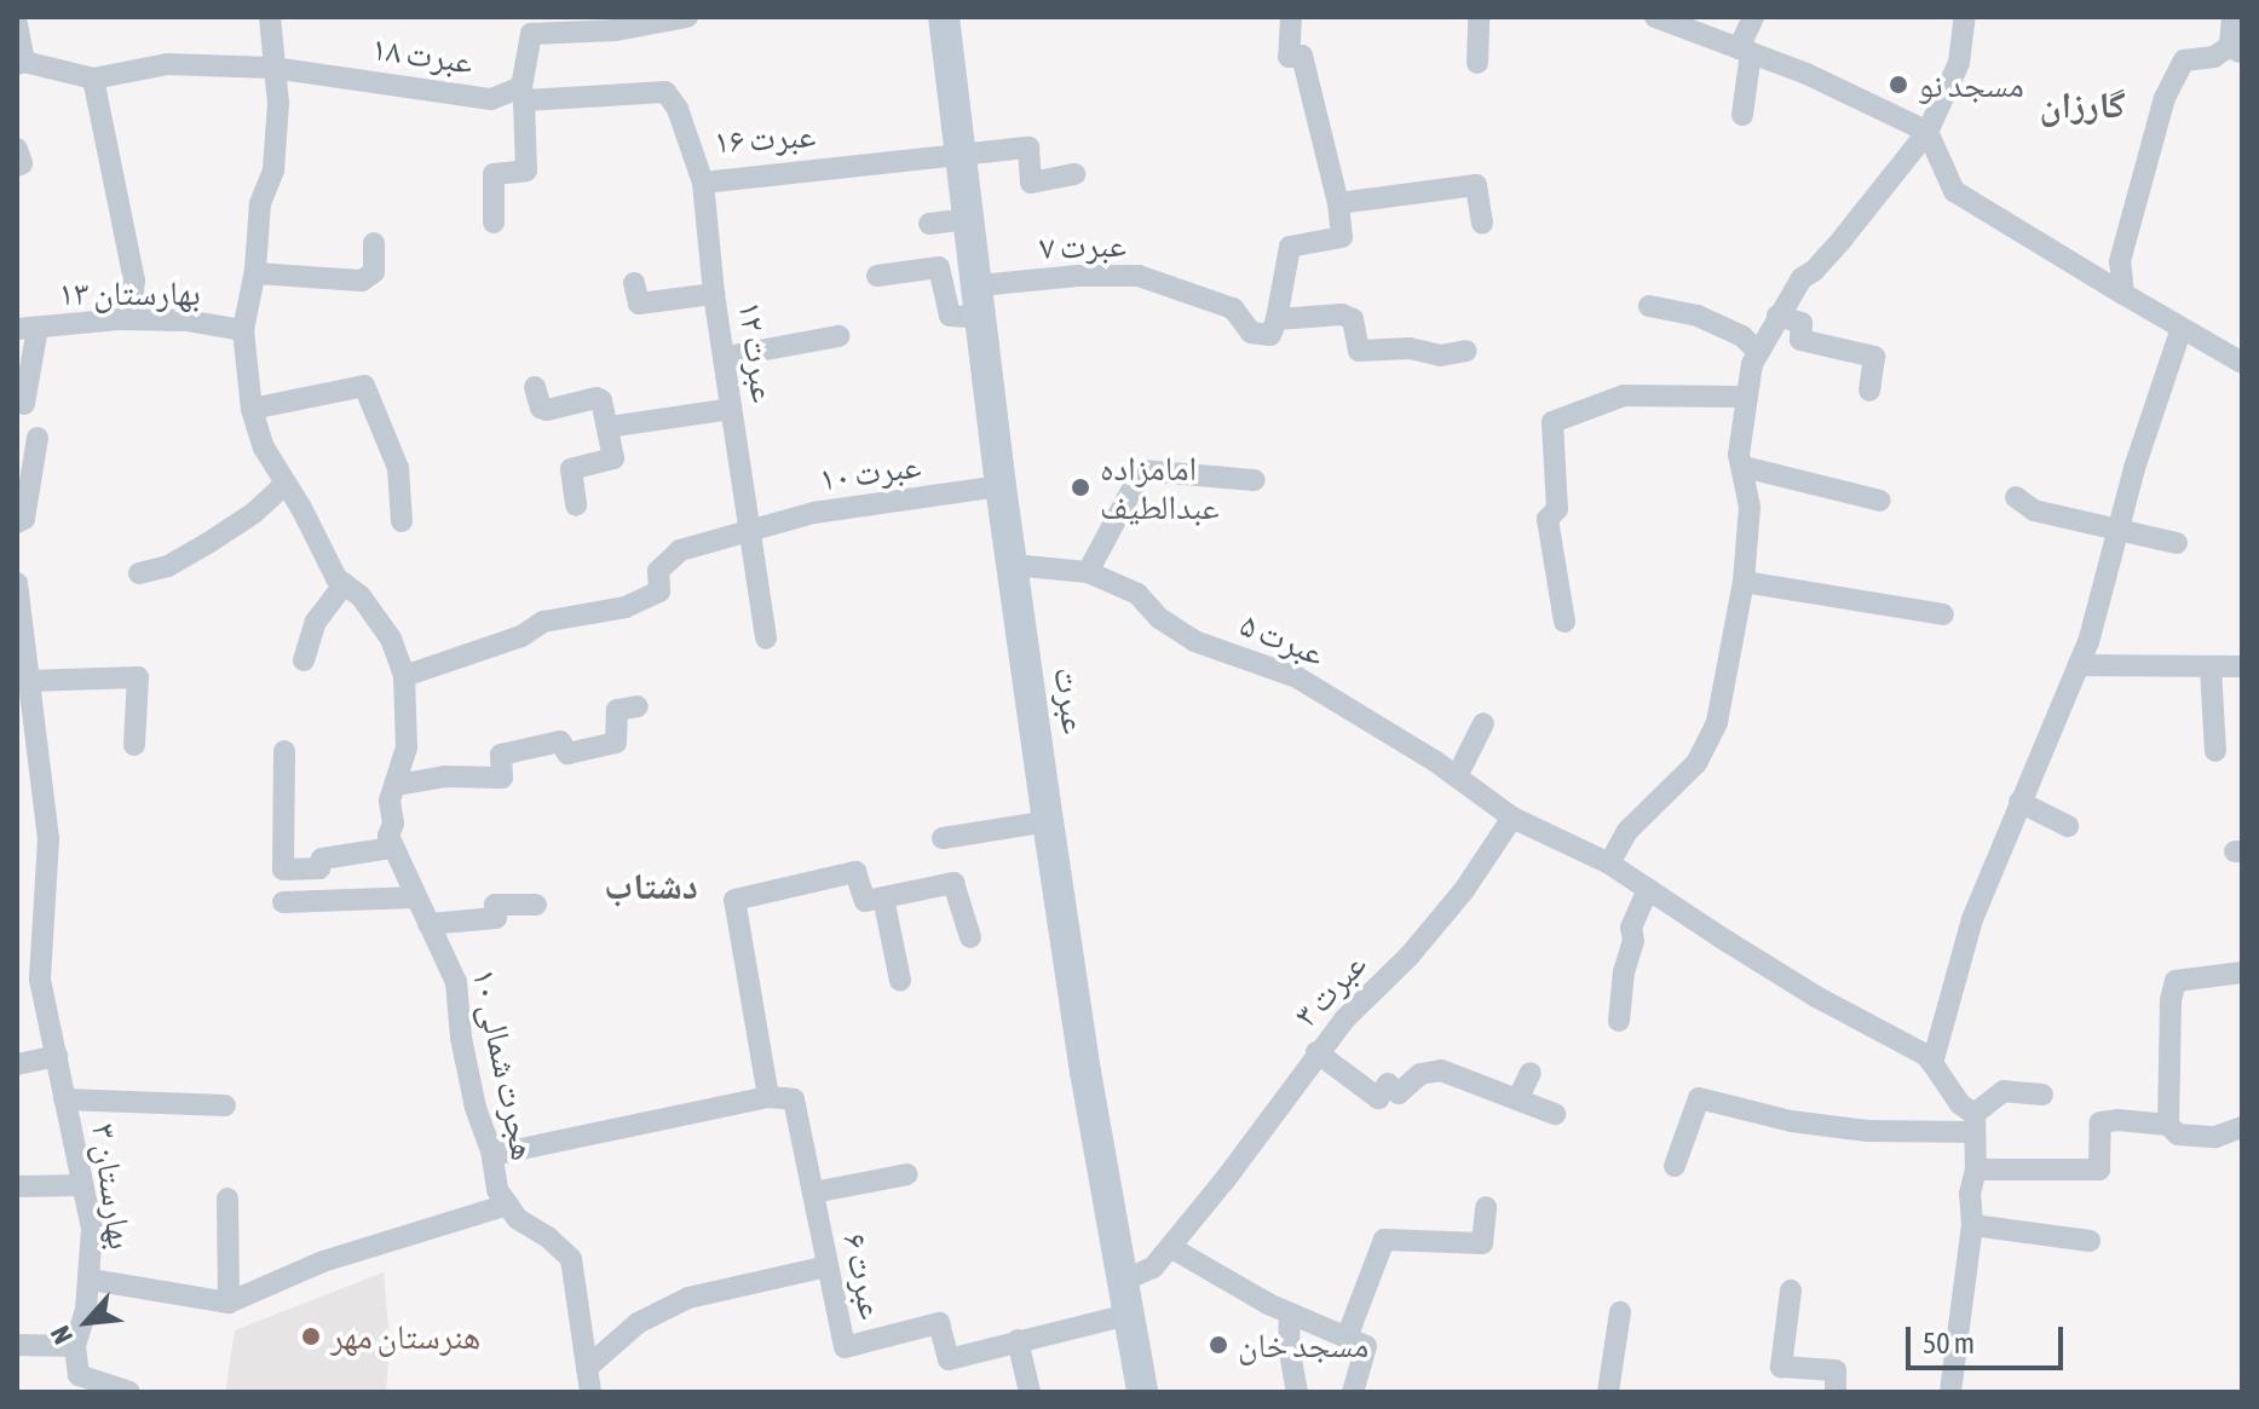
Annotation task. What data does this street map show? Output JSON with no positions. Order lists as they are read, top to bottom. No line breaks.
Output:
{"streets":{"street":["عبرت ۱۸","عبرت ۱۶","عبرت ۷","بهارستان ۱۳","عبرت ۱۲","عبرت ۱۰","عبرت ۵","عبرت","عبرت ۳","هجرت شمالی ۱۰","بهارستان ۳","عبرت ۶"]},"crossings":[["عبرت ۱۸","عبرت ۱۶"],["عبرت ۱۶","عبرت ۱۲"],["عبرت ۱۶","عبرت"],["عبرت ۷","عبرت"],["عبرت ۱۲","عبرت ۱۰"],["عبرت ۱۰","عبرت"],["عبرت ۱۰","هجرت شمالی ۱۰"],["عبرت ۵","عبرت"],["عبرت ۵","عبرت ۳"],["عبرت","عبرت ۳"],["عبرت","عبرت ۶"]],"districts":["گارزان","دشتاب"],"places":["مسجد نو","امامزاده عبدالطیف","هنرستان مهر","مسجد خان"],"scale_bar":"50 m","north":"bottom left"}
